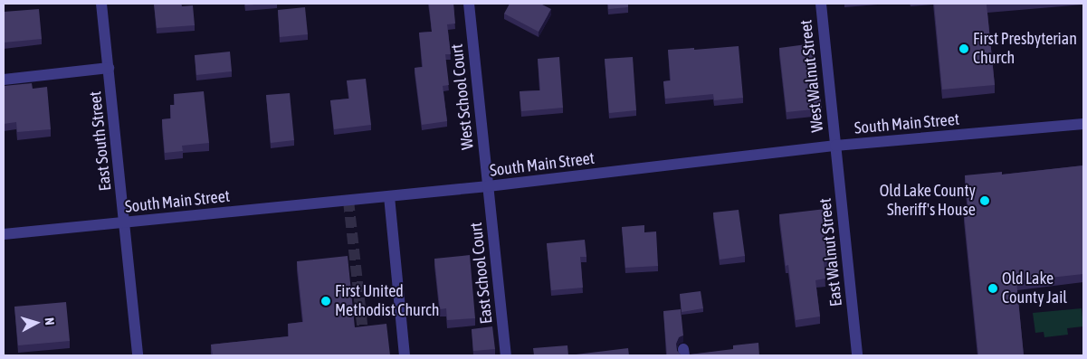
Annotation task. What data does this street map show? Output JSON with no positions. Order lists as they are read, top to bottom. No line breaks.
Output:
{"streets":{"street":["West Walnut Street","West School Court","South Main Street","East South Street","East Walnut Street","East School Court"]},"crossings":[["West Walnut Street","South Main Street"],["West Walnut Street","East Walnut Street"],["West School Court","South Main Street"],["West School Court","East School Court"],["South Main Street","East South Street"],["South Main Street","East Walnut Street"],["South Main Street","East School Court"]],"places":["First Presbyterian Church","Old Lake County Sheriff's House","Old Lake County Jail","First United Methodist Church"],"north":"right"}
